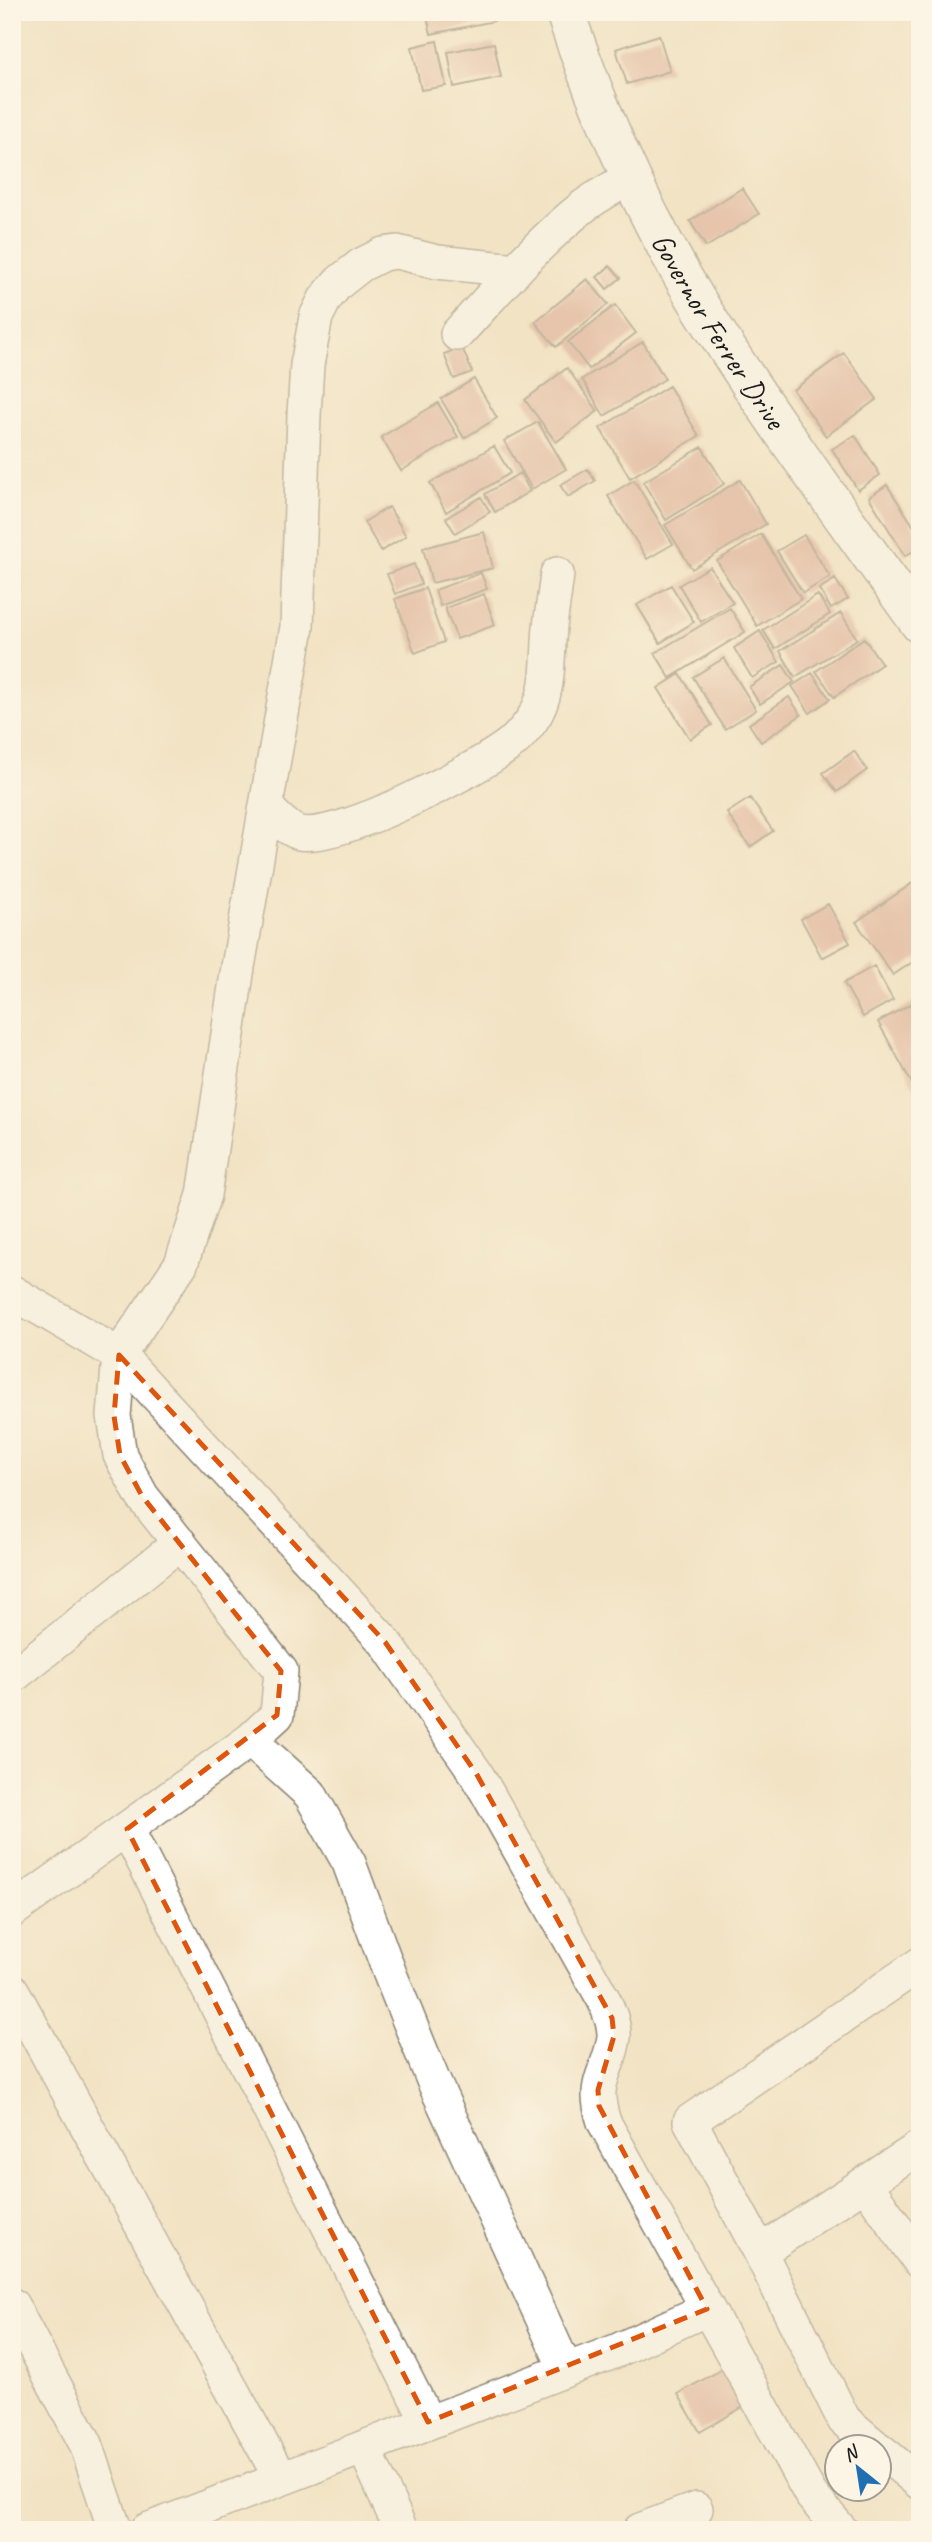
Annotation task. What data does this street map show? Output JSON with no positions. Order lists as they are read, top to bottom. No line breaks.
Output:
{"streets":{"main road":["Governor Ferrer Drive"]},"north":"top left"}
